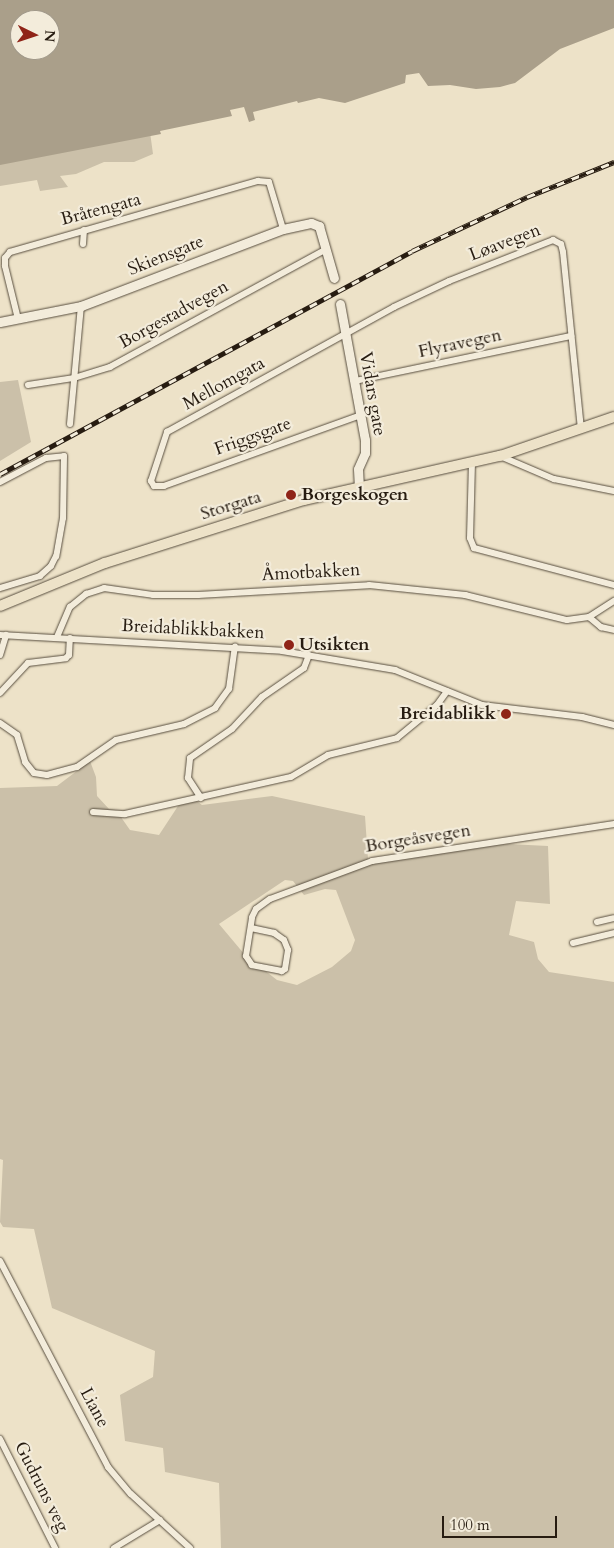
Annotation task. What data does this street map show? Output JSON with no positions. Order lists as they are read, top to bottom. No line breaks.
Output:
{"streets":{"main road":["Storgata"],"street":["Bråtengata","Løavegen","Skiensgate","Borgestadvegen","Flyravegen","Mellomgata","Vidars gate","Friggsgate","Åmotbakken","Breidablikkbakken","Borgeåsvegen","Liane","Gudruns veg"]},"crossings":[["Bråtengata","Skiensgate"],["Løavegen","Flyravegen"],["Løavegen","Mellomgata"],["Løavegen","Vidars gate"],["Løavegen","Storgata"],["Skiensgate","Borgestadvegen"],["Flyravegen","Vidars gate"],["Mellomgata","Vidars gate"],["Mellomgata","Friggsgate"],["Vidars gate","Friggsgate"],["Vidars gate","Storgata"],["Åmotbakken","Breidablikkbakken"]],"places":["Borgeskogen","Utsikten","Breidablikk"],"scale_bar":"100 m","north":"right"}
